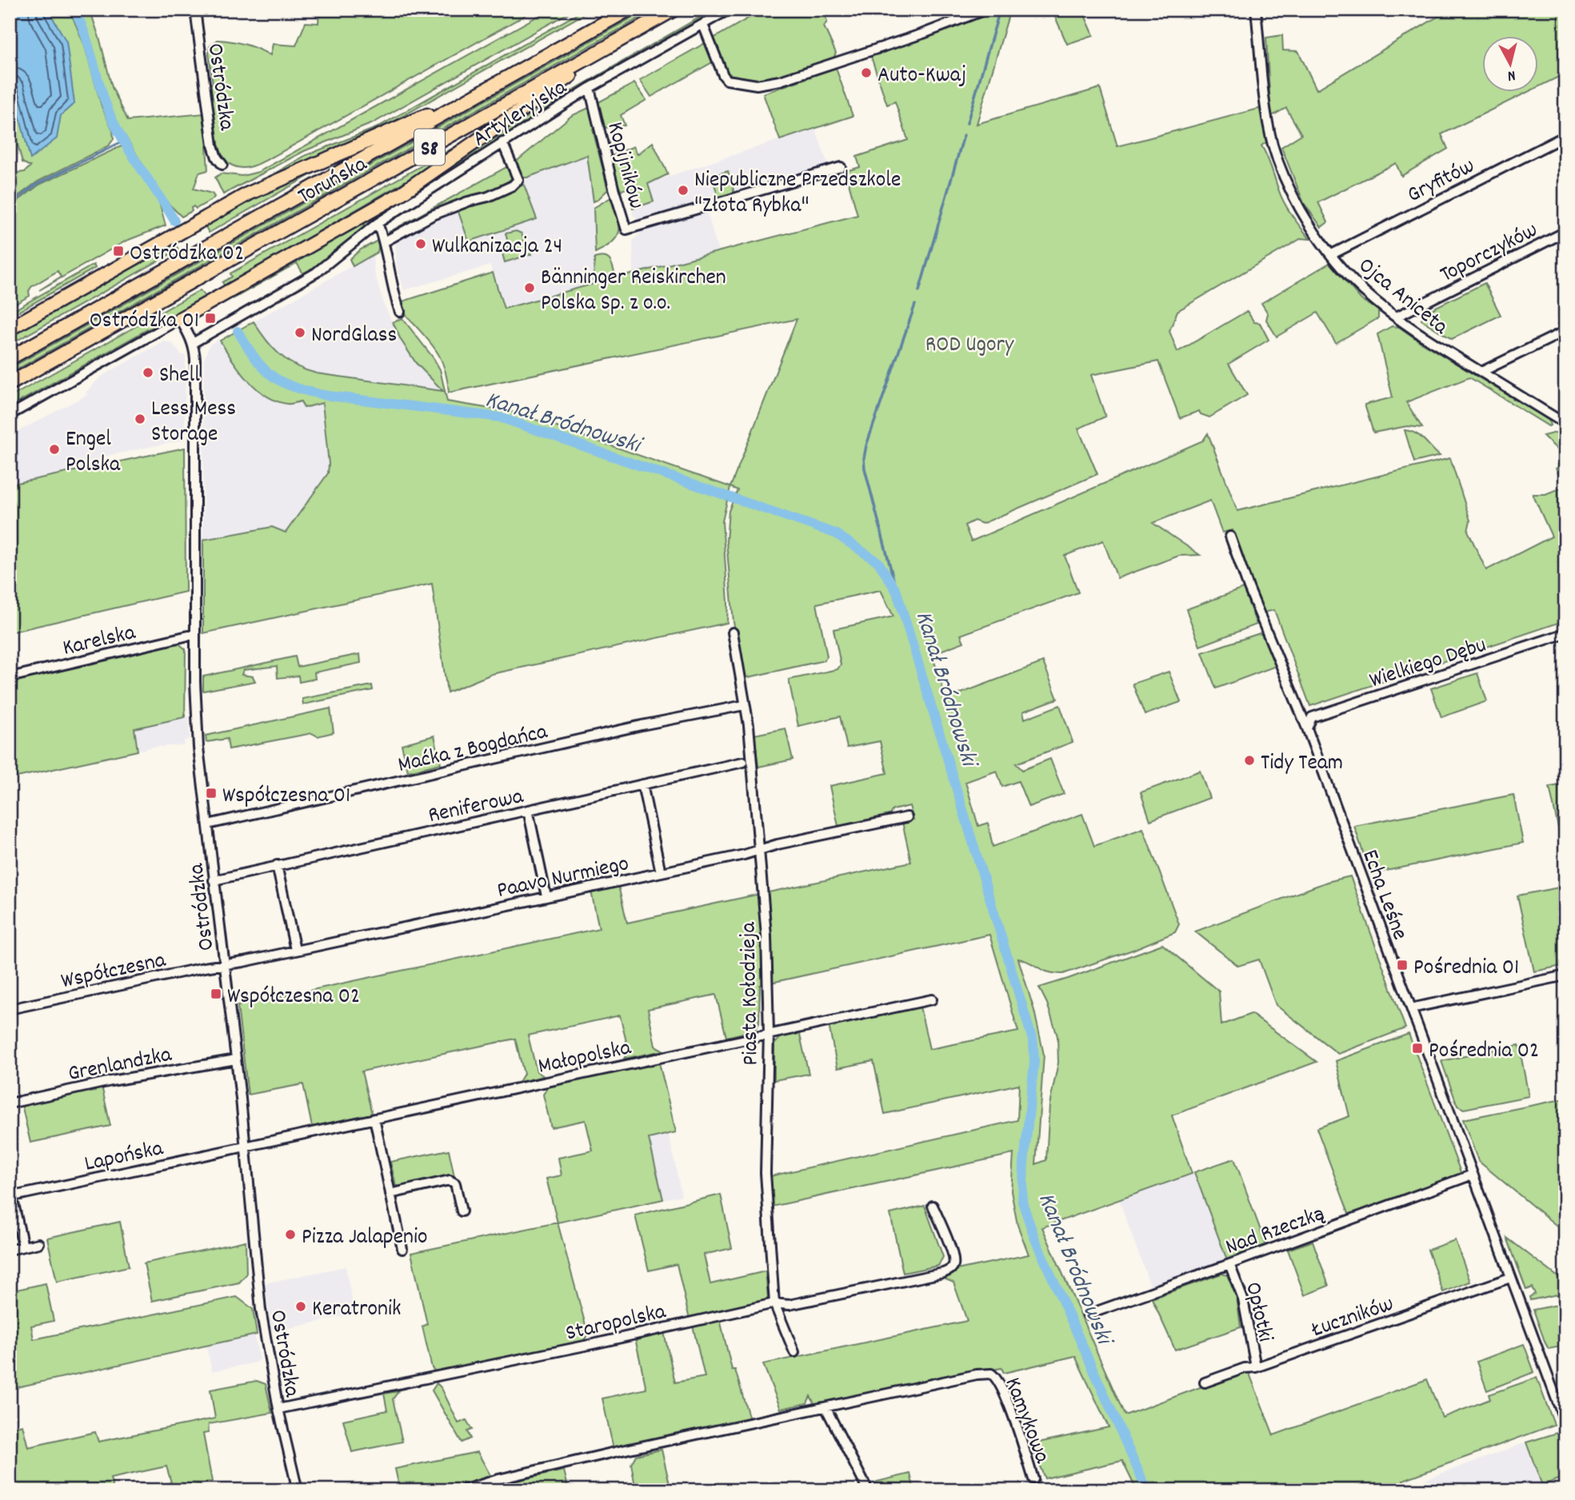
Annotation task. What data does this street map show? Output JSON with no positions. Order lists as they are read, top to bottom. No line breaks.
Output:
{"streets":{"highway":["S8","Toruńska"],"street":["Ostródzka","Artyleryjska","Kopijników","Gryfitów","Toporczyków","Ojca Aniceta","Karelska","Wielkiego Dębu","Maćka z Bogdańca","Reniferowa","Paavo Nurmiego","Echa Leśne","Współczesna","Piasta Kołodzieja","Małopolska","Grenlandzka","Lapońska","Nad Rzeczką","Opłotki","Łuczników","Staropolska","Kamykowa"]},"crossings":[["Ostródzka","Artyleryjska"],["Ostródzka","Karelska"],["Ostródzka","Maćka z Bogdańca"],["Ostródzka","Reniferowa"],["Ostródzka","Paavo Nurmiego"],["Ostródzka","Współczesna"],["Ostródzka","Małopolska"],["Ostródzka","Grenlandzka"],["Ostródzka","Lapońska"],["Ostródzka","Staropolska"],["Artyleryjska","Kopijników"],["Gryfitów","Ojca Aniceta"],["Toporczyków","Ojca Aniceta"],["Wielkiego Dębu","Echa Leśne"],["Maćka z Bogdańca","Piasta Kołodzieja"],["Paavo Nurmiego","Współczesna"],["Paavo Nurmiego","Piasta Kołodzieja"],["Echa Leśne","Nad Rzeczką"],["Echa Leśne","Łuczników"],["Piasta Kołodzieja","Małopolska"],["Piasta Kołodzieja","Staropolska"],["Małopolska","Lapońska"],["Nad Rzeczką","Opłotki"],["Opłotki","Łuczników"]],"water":["Kanał Bródnowski"],"parks":["ROD Ugory"],"places":{"other":["Auto-Kwaj","Niepubliczne Przedszkole \"Złota Rybka\"","Wulkanizacja 24","Bänninger Reiskirchen Polska Sp. z o.o.","NordGlass","Shell","Less Mess Storage","Engel Polska","Tidy Team","Pizza Jalapenio","Keratronik"],"transit":["Ostródzka 02","Ostródzka 01","Współczesna 01","Pośrednia 01","Współczesna 02","Pośrednia 02"]},"north":"bottom"}
